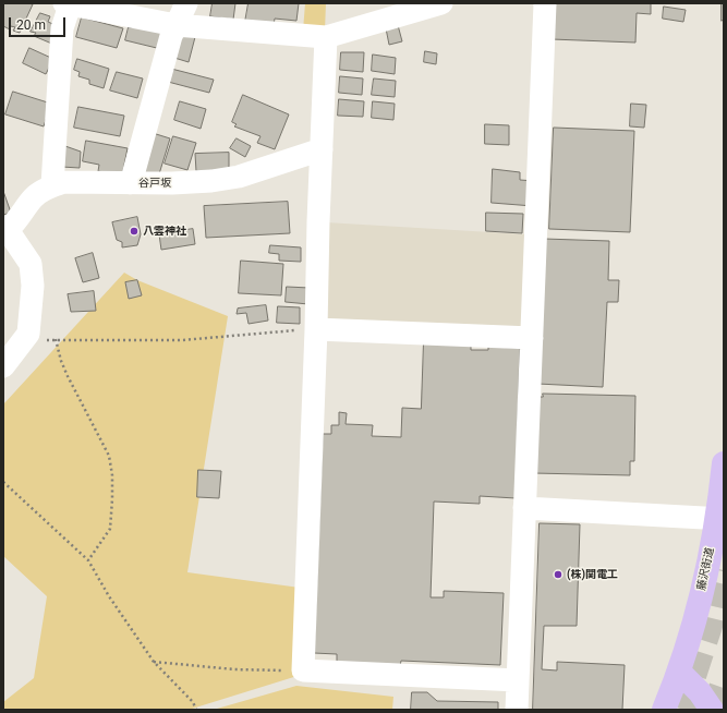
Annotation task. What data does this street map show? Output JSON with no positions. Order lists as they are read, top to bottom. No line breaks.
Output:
{"streets":{"highway":["藤沢街道"],"street":["谷戸坂"]},"places":["八雲神社","(株)関電工"],"scale_bar":"20 m"}
